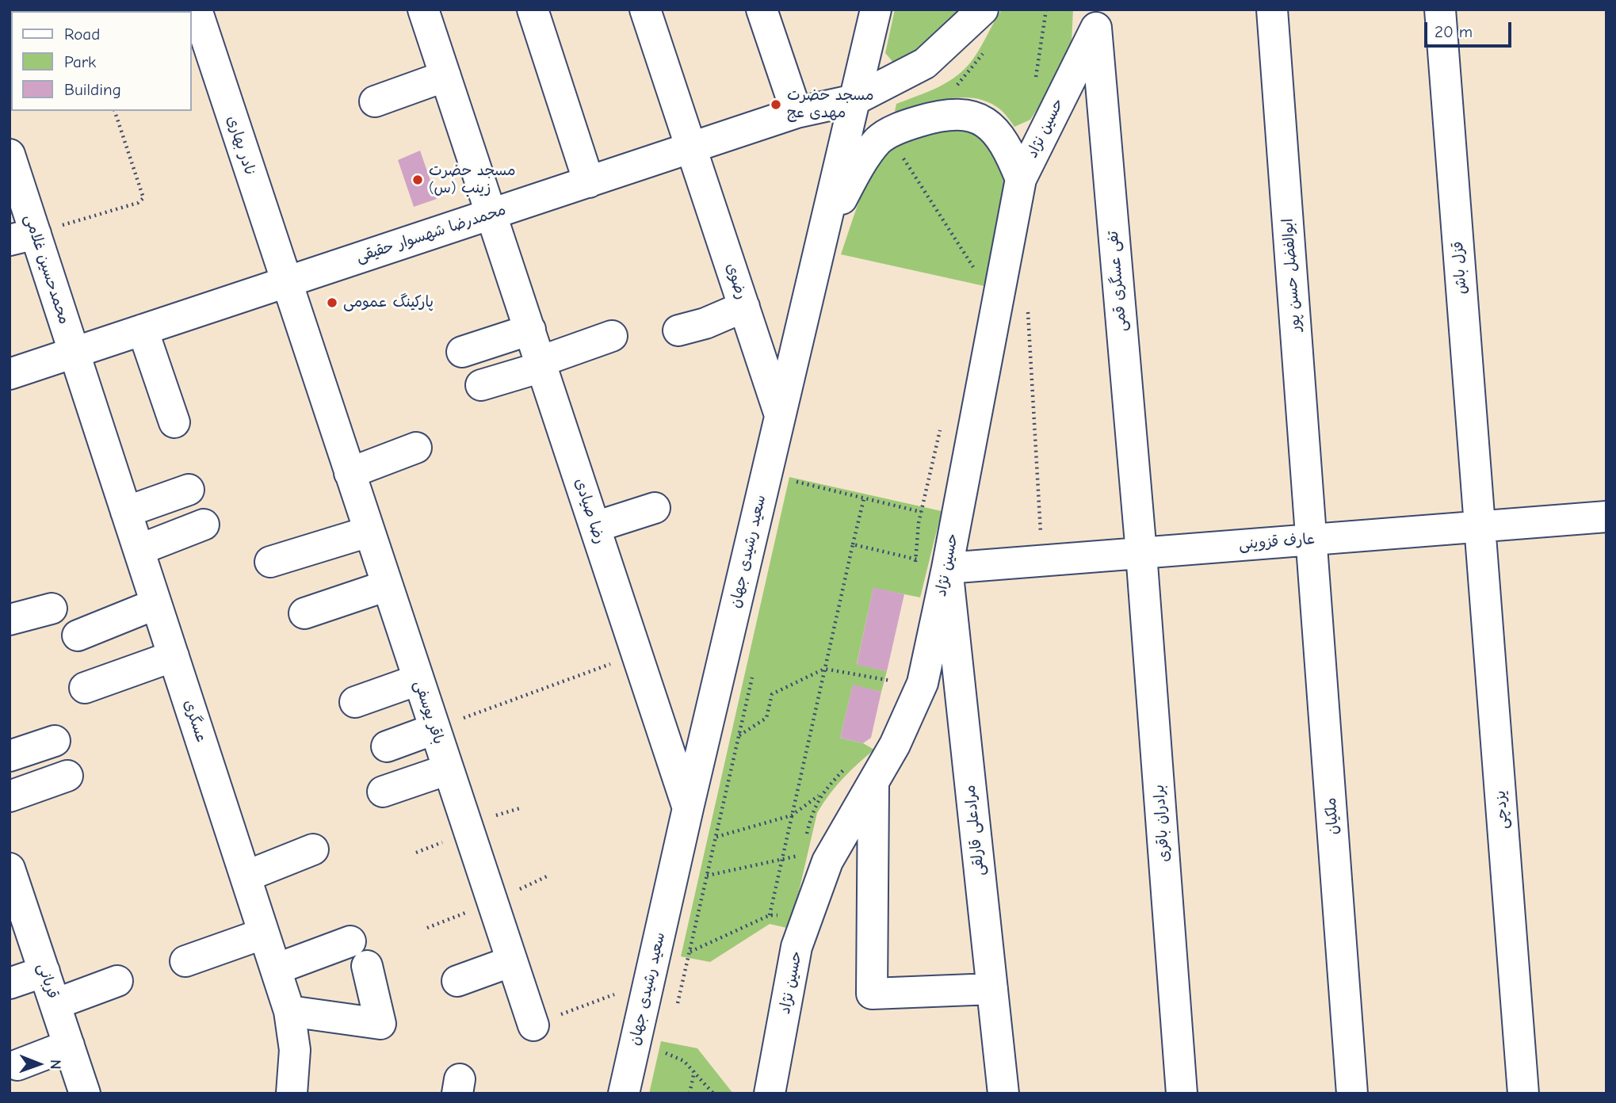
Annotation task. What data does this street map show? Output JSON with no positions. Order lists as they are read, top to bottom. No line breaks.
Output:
{"streets":{"street":["حسین نژاد","نادر بهاری","محمدرضا شهسوار حقیقی","قزل باش","محمدحسین غلامی","ابوالفضل حسن پور","رضوی","تفی عسگری قمی","رضا صیادی","عارف قزوینی","سعید رشیدی جهان","باقر یوسفی","عسگری","یزدچی","ملکیان","برادران باقری","مرادعلی قارلقی","قربانی"]},"crossings":[["حسین نژاد","تفی عسگری قمی"],["حسین نژاد","عارف قزوینی"],["حسین نژاد","مرادعلی قارلقی"],["نادر بهاری","محمدرضا شهسوار حقیقی"],["نادر بهاری","باقر یوسفی"],["محمدرضا شهسوار حقیقی","محمدحسین غلامی"],["محمدرضا شهسوار حقیقی","رضوی"],["محمدرضا شهسوار حقیقی","رضا صیادی"],["محمدرضا شهسوار حقیقی","سعید رشیدی جهان"],["محمدرضا شهسوار حقیقی","باقر یوسفی"],["محمدرضا شهسوار حقیقی","عسگری"],["قزل باش","عارف قزوینی"],["قزل باش","یزدچی"],["محمدحسین غلامی","عسگری"],["ابوالفضل حسن پور","عارف قزوینی"],["ابوالفضل حسن پور","ملکیان"],["رضوی","سعید رشیدی جهان"],["تفی عسگری قمی","عارف قزوینی"],["تفی عسگری قمی","برادران باقری"],["رضا صیادی","سعید رشیدی جهان"],["عارف قزوینی","یزدچی"],["عارف قزوینی","ملکیان"],["عارف قزوینی","برادران باقری"],["عارف قزوینی","مرادعلی قارلقی"]],"places":["مسجد حضرت مهدی عج","مسجد حضرت زینب (س)","پارکینگ عمومی"],"legend":["Road","Park","Building"],"scale_bar":"20 m","north":"right"}
